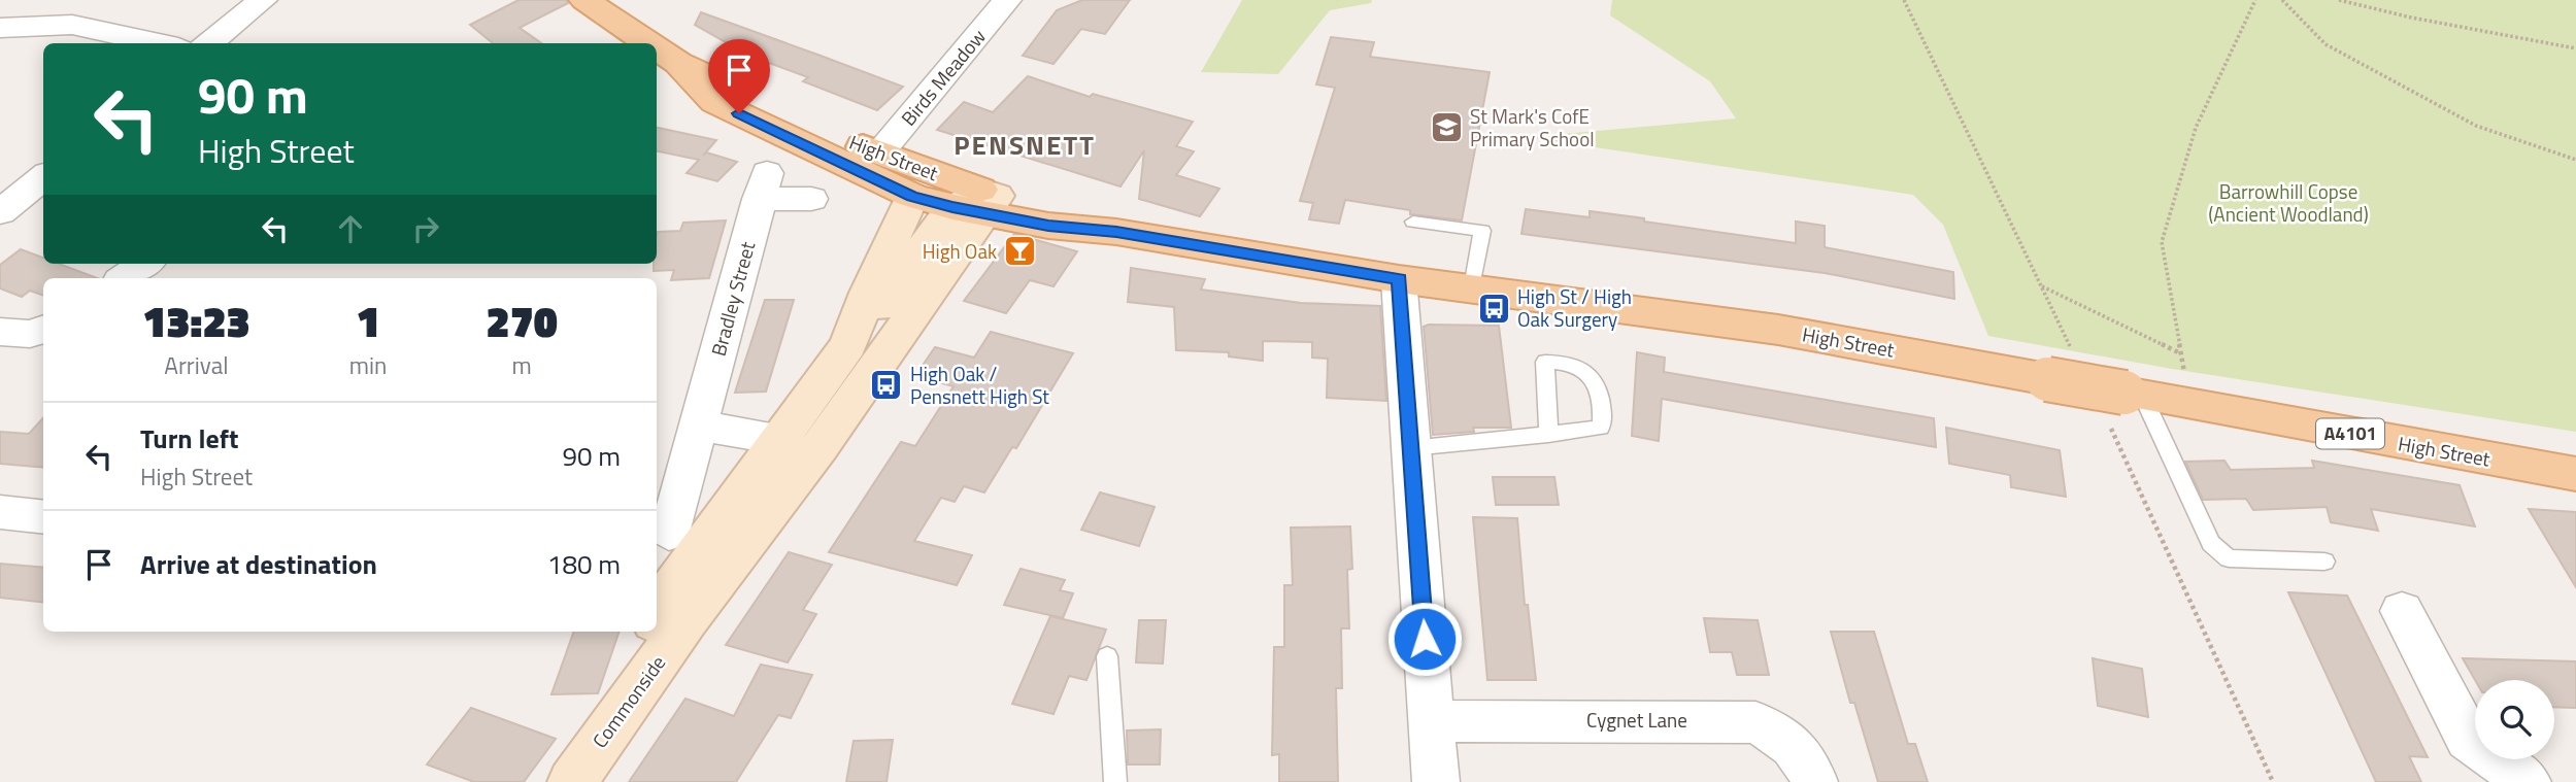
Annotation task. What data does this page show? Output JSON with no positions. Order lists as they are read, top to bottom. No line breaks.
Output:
{"streets":{"main road":["High Street","A4101"],"street":["Birds Meadow","Bradley Street","Cygnet Lane"]},"crossings":[["Birds Meadow","High Street"]],"districts":["PENSNETT"],"parks":["Barrowhill Copse (Ancient Woodland)"],"places":{"school or university":["St Mark's CofE Primary School"],"bar":["High Oak"],"bus stop":["High St / High Oak Surgery","High Oak / Pensnett High St"]},"page":{"turn":["90 m","High Street"],"eta":["13:23","Arrival","1","min","270","m"],"list":[{"name":"Turn left","note":"High Street","value":"90 m"},{"name":"Arrive at destination","value":"180 m"}]}}
